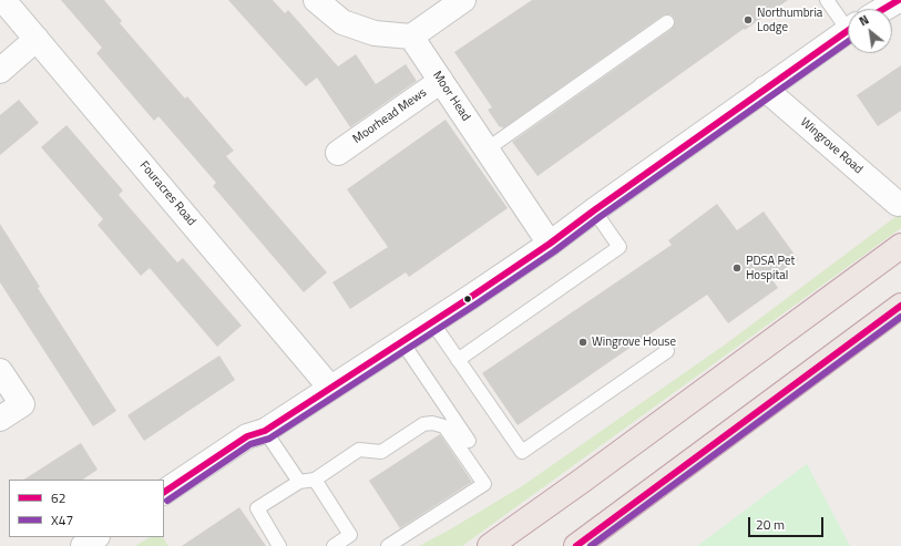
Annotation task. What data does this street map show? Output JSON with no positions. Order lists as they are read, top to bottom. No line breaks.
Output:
{"streets":{"street":["Moor Head","Moorhead Mews","Wingrove Road","Fouracres Road"]},"crossings":[["Moor Head","Moorhead Mews"]],"places":["Northumbria Lodge","PDSA Pet Hospital","Wingrove House"],"lines":["transit line 62","transit line X47"],"legend":["62","X47"],"scale_bar":"20 m","north":"top left"}
